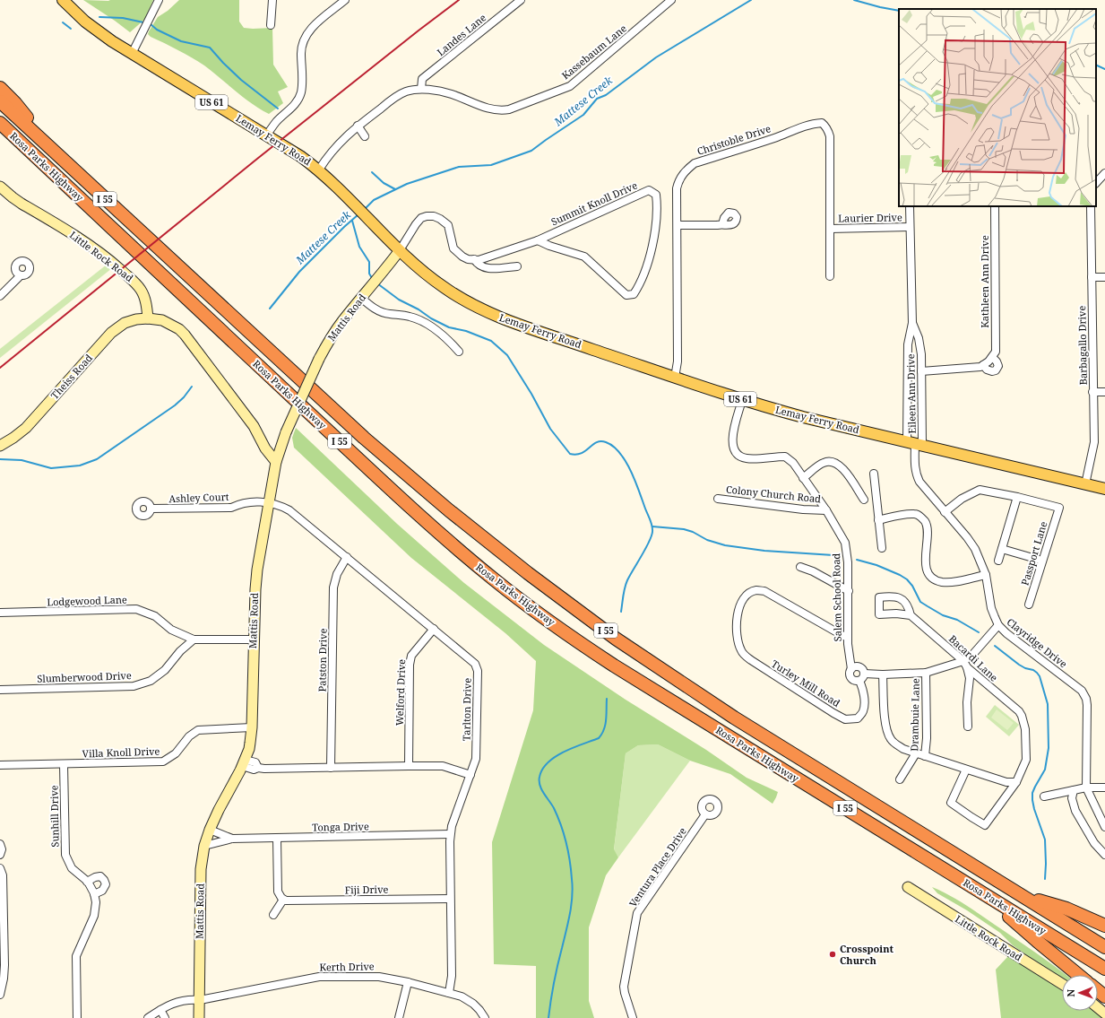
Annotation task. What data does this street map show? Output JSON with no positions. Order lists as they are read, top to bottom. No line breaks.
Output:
{"streets":{"highway":["Rosa Parks Highway","I 55"],"main road":["US 61","Lemay Ferry Road","Little Rock Road","Mattis Road","Theiss Road"],"street":["Landes Lane","Kassebaum Lane","Christoble Drive","Summit Knoll Drive","Laurier Drive","Kathleen Ann Drive","Barbagallo Drive","Eileen Ann Drive","Colony Church Road","Ashley Court","Passport Lane","Salem School Road","Lodgewood Lane","Clayridge Drive","Bacardi Lane","Patston Drive","Slumberwood Drive","Turley Mill Road","Welford Drive","Tarlton Drive","Drambuie Lane","Villa Knoll Drive","Sunhill Drive","Tonga Drive","Ventura Place Drive","Fiji Drive","Kerth Drive"]},"crossings":[["Landes Lane","Kassebaum Lane"],["Kassebaum Lane","Lemay Ferry Road"],["Lemay Ferry Road","Christoble Drive"],["Lemay Ferry Road","Mattis Road"],["Lemay Ferry Road","Barbagallo Drive"],["Lemay Ferry Road","Eileen Ann Drive"],["Lemay Ferry Road","Salem School Road"],["Lemay Ferry Road","Clayridge Drive"],["Christoble Drive","Laurier Drive"],["Rosa Parks Highway","I 55"],["Laurier Drive","Eileen Ann Drive"],["Little Rock Road","Theiss Road"],["Kathleen Ann Drive","Eileen Ann Drive"],["Mattis Road","Ashley Court"],["Mattis Road","Lodgewood Lane"],["Mattis Road","Tarlton Drive"],["Mattis Road","Villa Knoll Drive"],["Mattis Road","Tonga Drive"],["Mattis Road","Kerth Drive"],["Eileen Ann Drive","Clayridge Drive"],["Colony Church Road","Salem School Road"],["Ashley Court","Tarlton Drive"],["Salem School Road","Turley Mill Road"],["Lodgewood Lane","Slumberwood Drive"],["Patston Drive","Tarlton Drive"],["Welford Drive","Tarlton Drive"],["Tarlton Drive","Tonga Drive"],["Tarlton Drive","Fiji Drive"],["Tarlton Drive","Kerth Drive"],["Villa Knoll Drive","Sunhill Drive"]],"water":["Mattese Creek"],"places":["Crosspoint Church"],"north":"left"}
